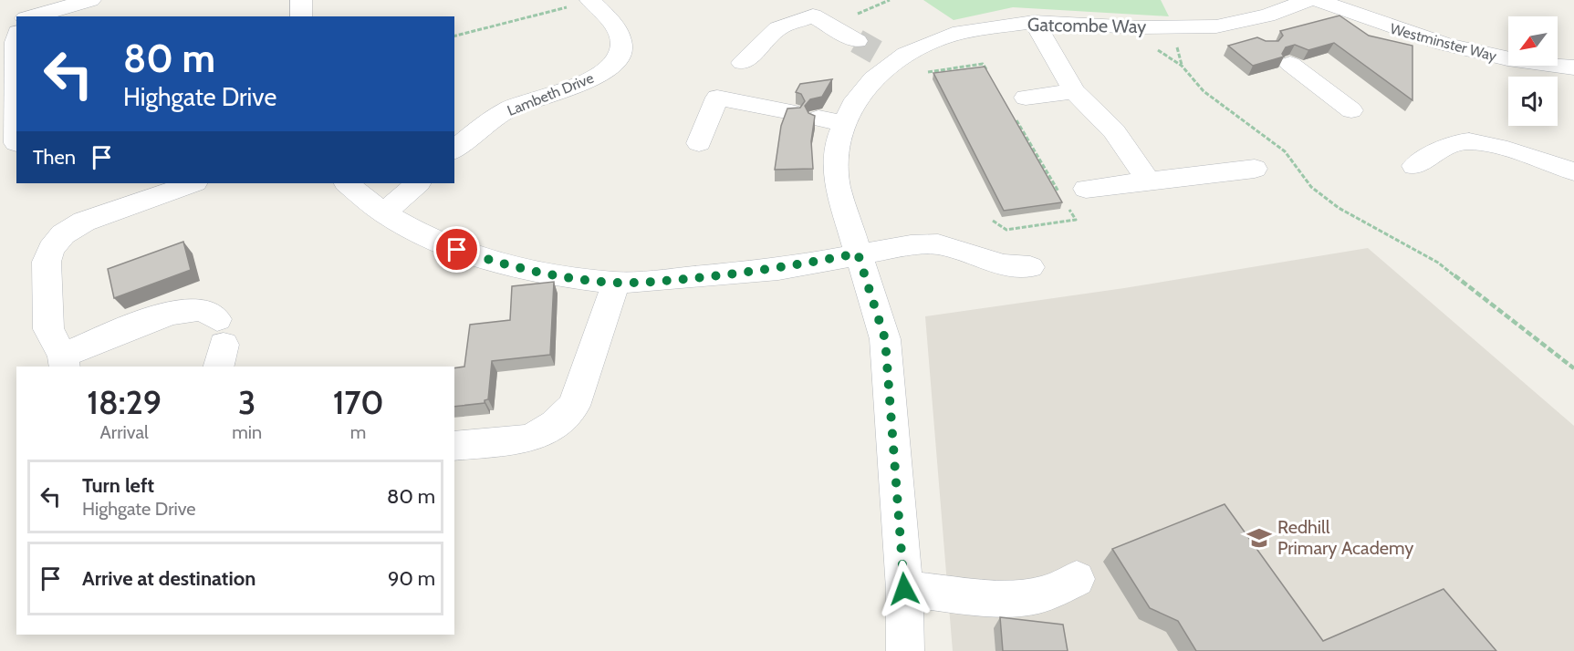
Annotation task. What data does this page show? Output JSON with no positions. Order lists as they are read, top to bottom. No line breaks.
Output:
{"streets":{"street":["Gatcombe Way","Westminster Way","Lambeth Drive"]},"places":{"school or university":["Redhill Primary Academy"]},"north":"bottom left","page":{"turn":["80 m","Highgate Drive"],"then":"Then","eta":["18:29","Arrival","3","min","170","m"],"list":[{"name":"Turn left","note":"Highgate Drive","value":"80 m"},{"name":"Arrive at destination","value":"90 m"}]}}
